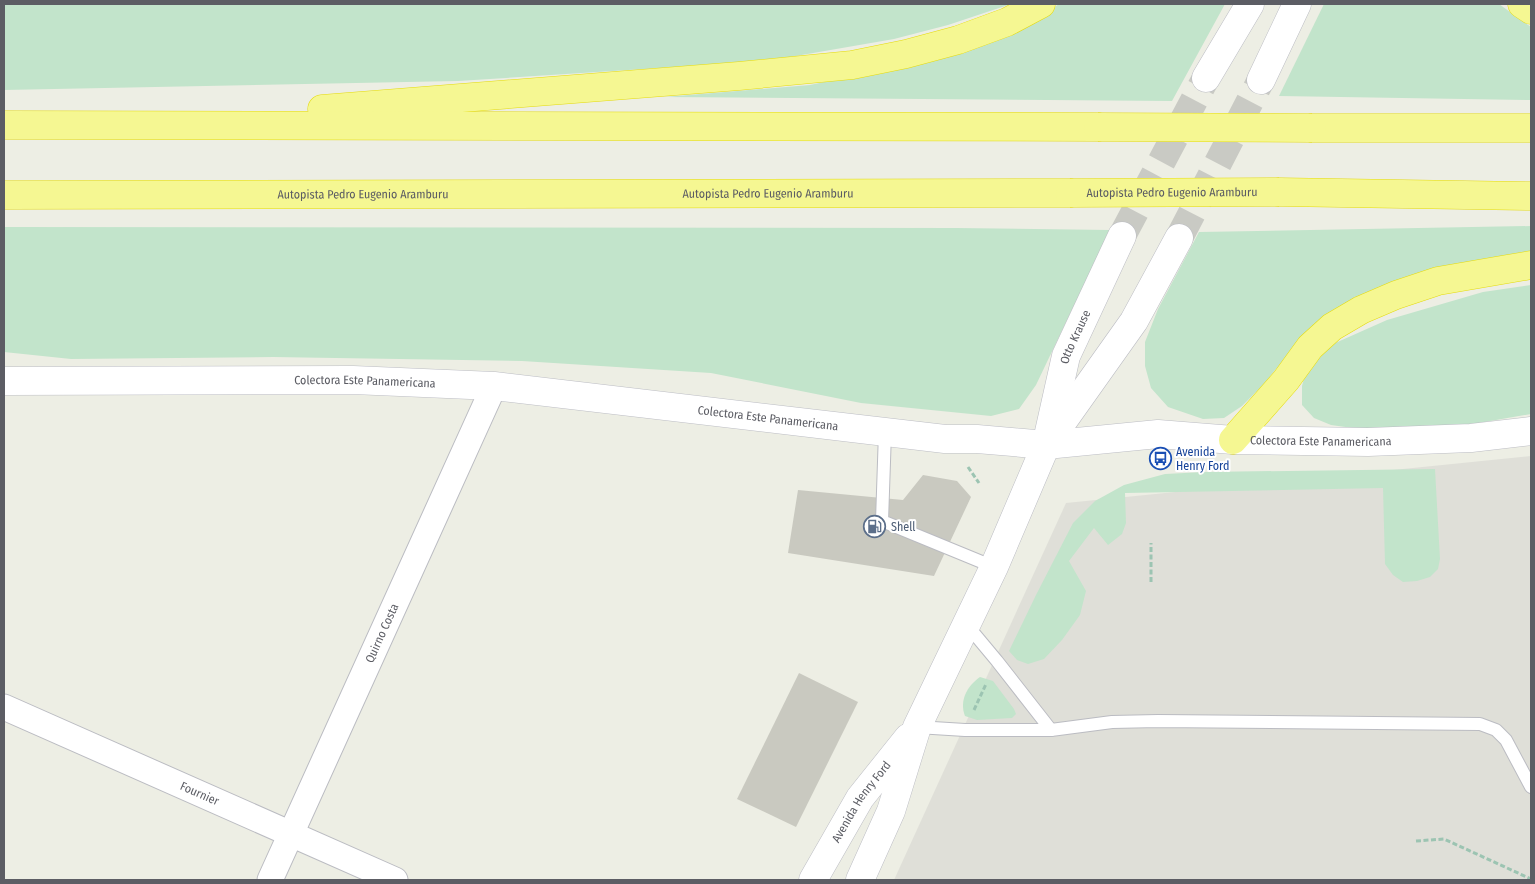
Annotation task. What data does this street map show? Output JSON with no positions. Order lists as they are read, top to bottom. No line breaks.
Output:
{"streets":{"highway":["Autopista Pedro Eugenio Aramburu"],"main road":["Otto Krause","Colectora Este Panamericana","Avenida Henry Ford"],"street":["Quirno Costa","Fournier"]},"crossings":[["Otto Krause","Colectora Este Panamericana"],["Otto Krause","Avenida Henry Ford"],["Colectora Este Panamericana","Quirno Costa"],["Colectora Este Panamericana","Avenida Henry Ford"],["Quirno Costa","Fournier"]],"places":{"bus stop":["Avenida Henry Ford"],"fuel station":["Shell"]}}
